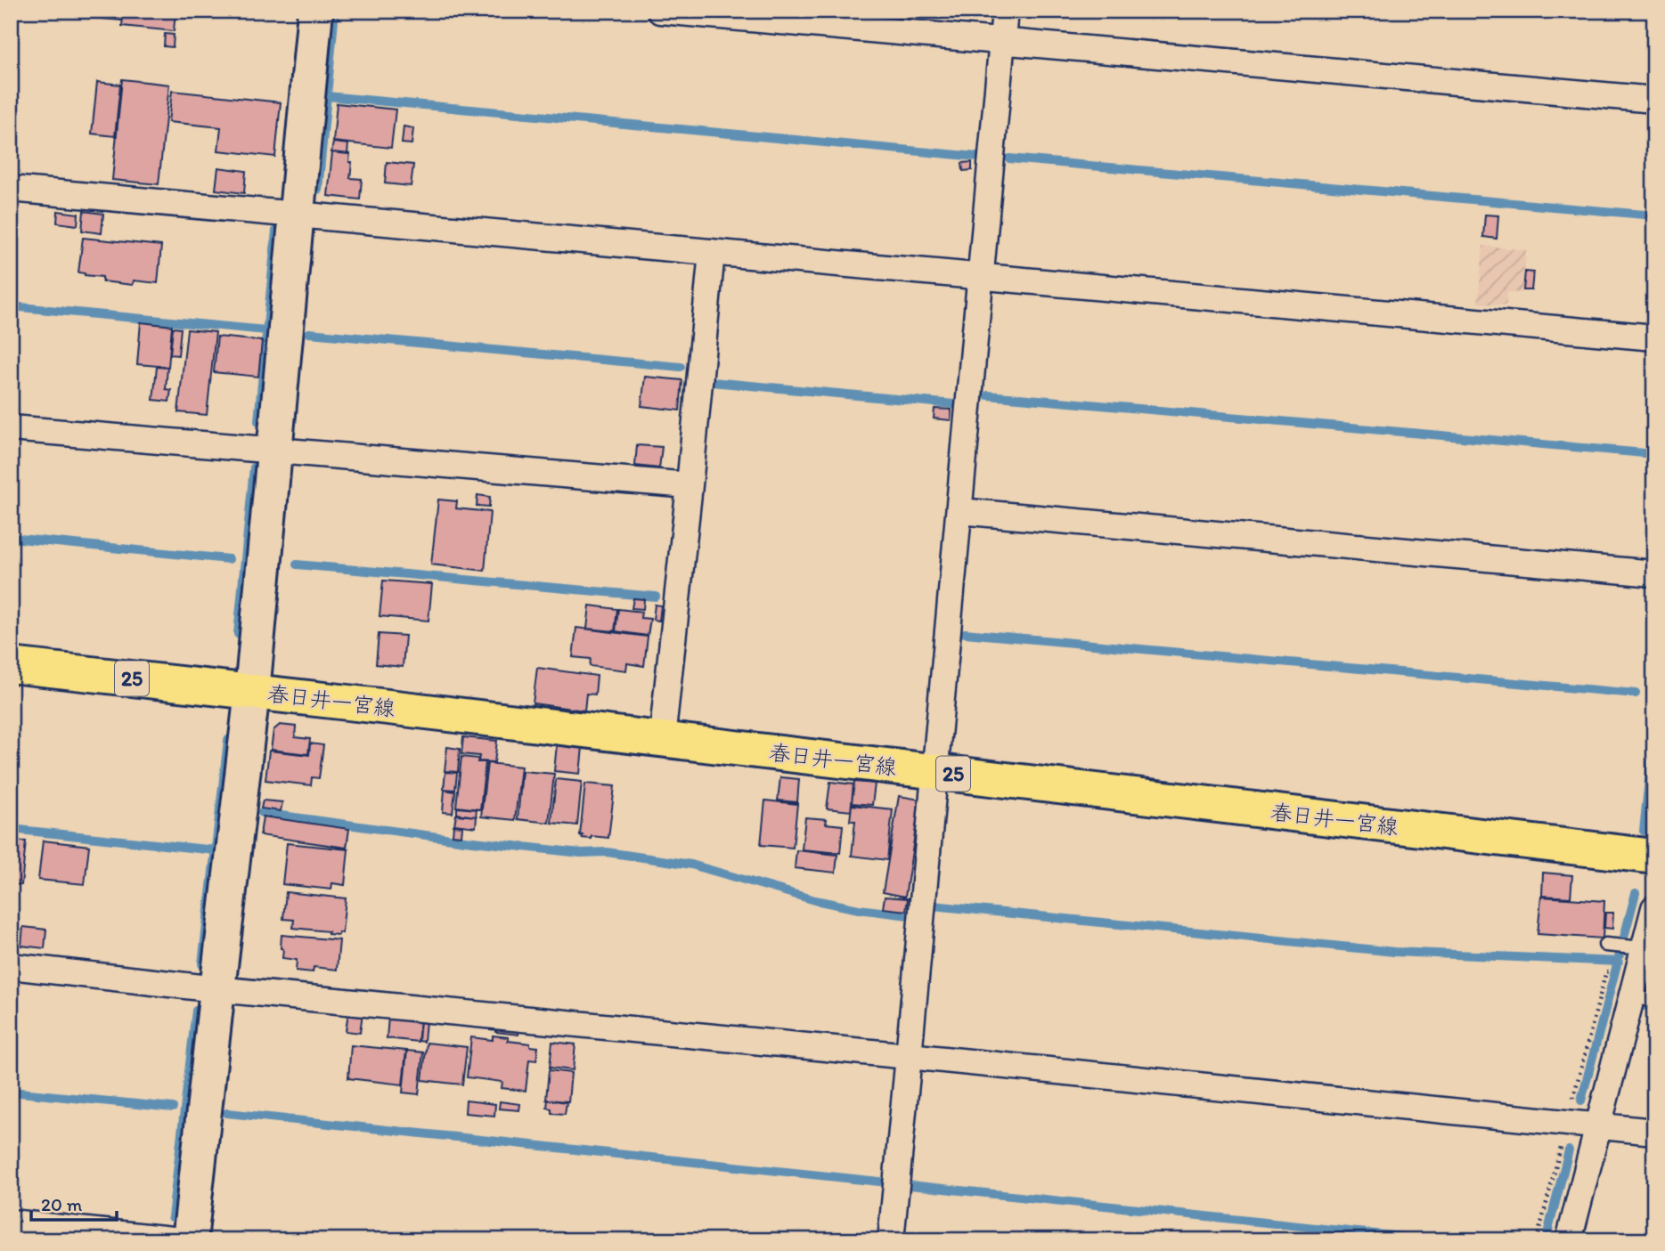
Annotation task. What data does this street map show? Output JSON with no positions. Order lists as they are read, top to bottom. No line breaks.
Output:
{"streets":{"main road":["25","春日井一宮線"]},"scale_bar":"20 m"}
